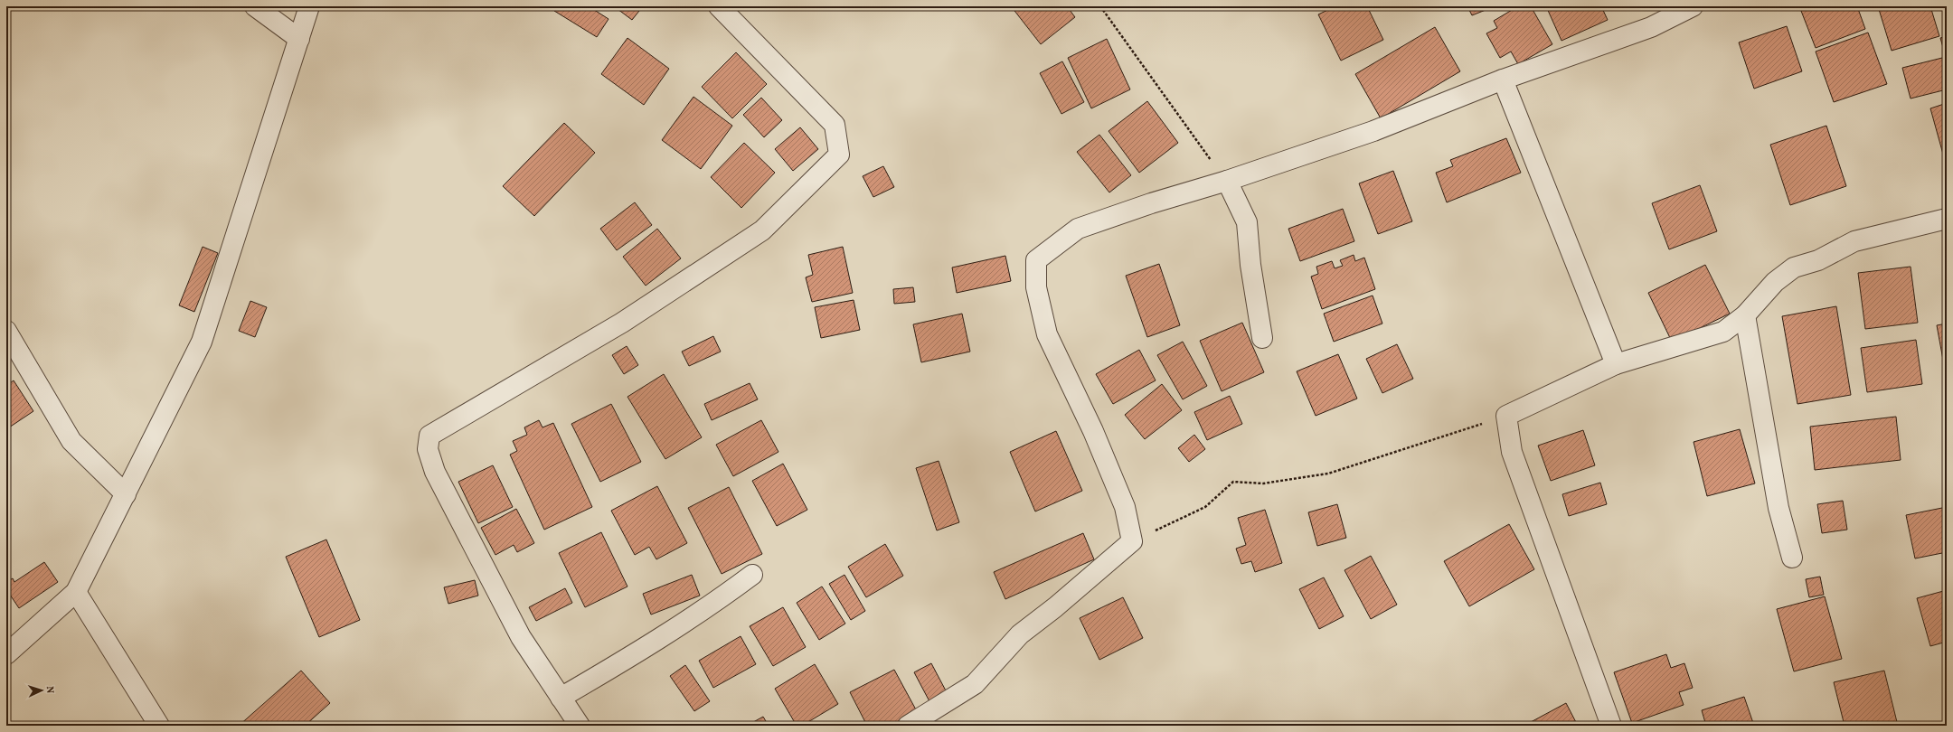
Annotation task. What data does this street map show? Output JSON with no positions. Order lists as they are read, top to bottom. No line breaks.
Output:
{"north":"right"}
